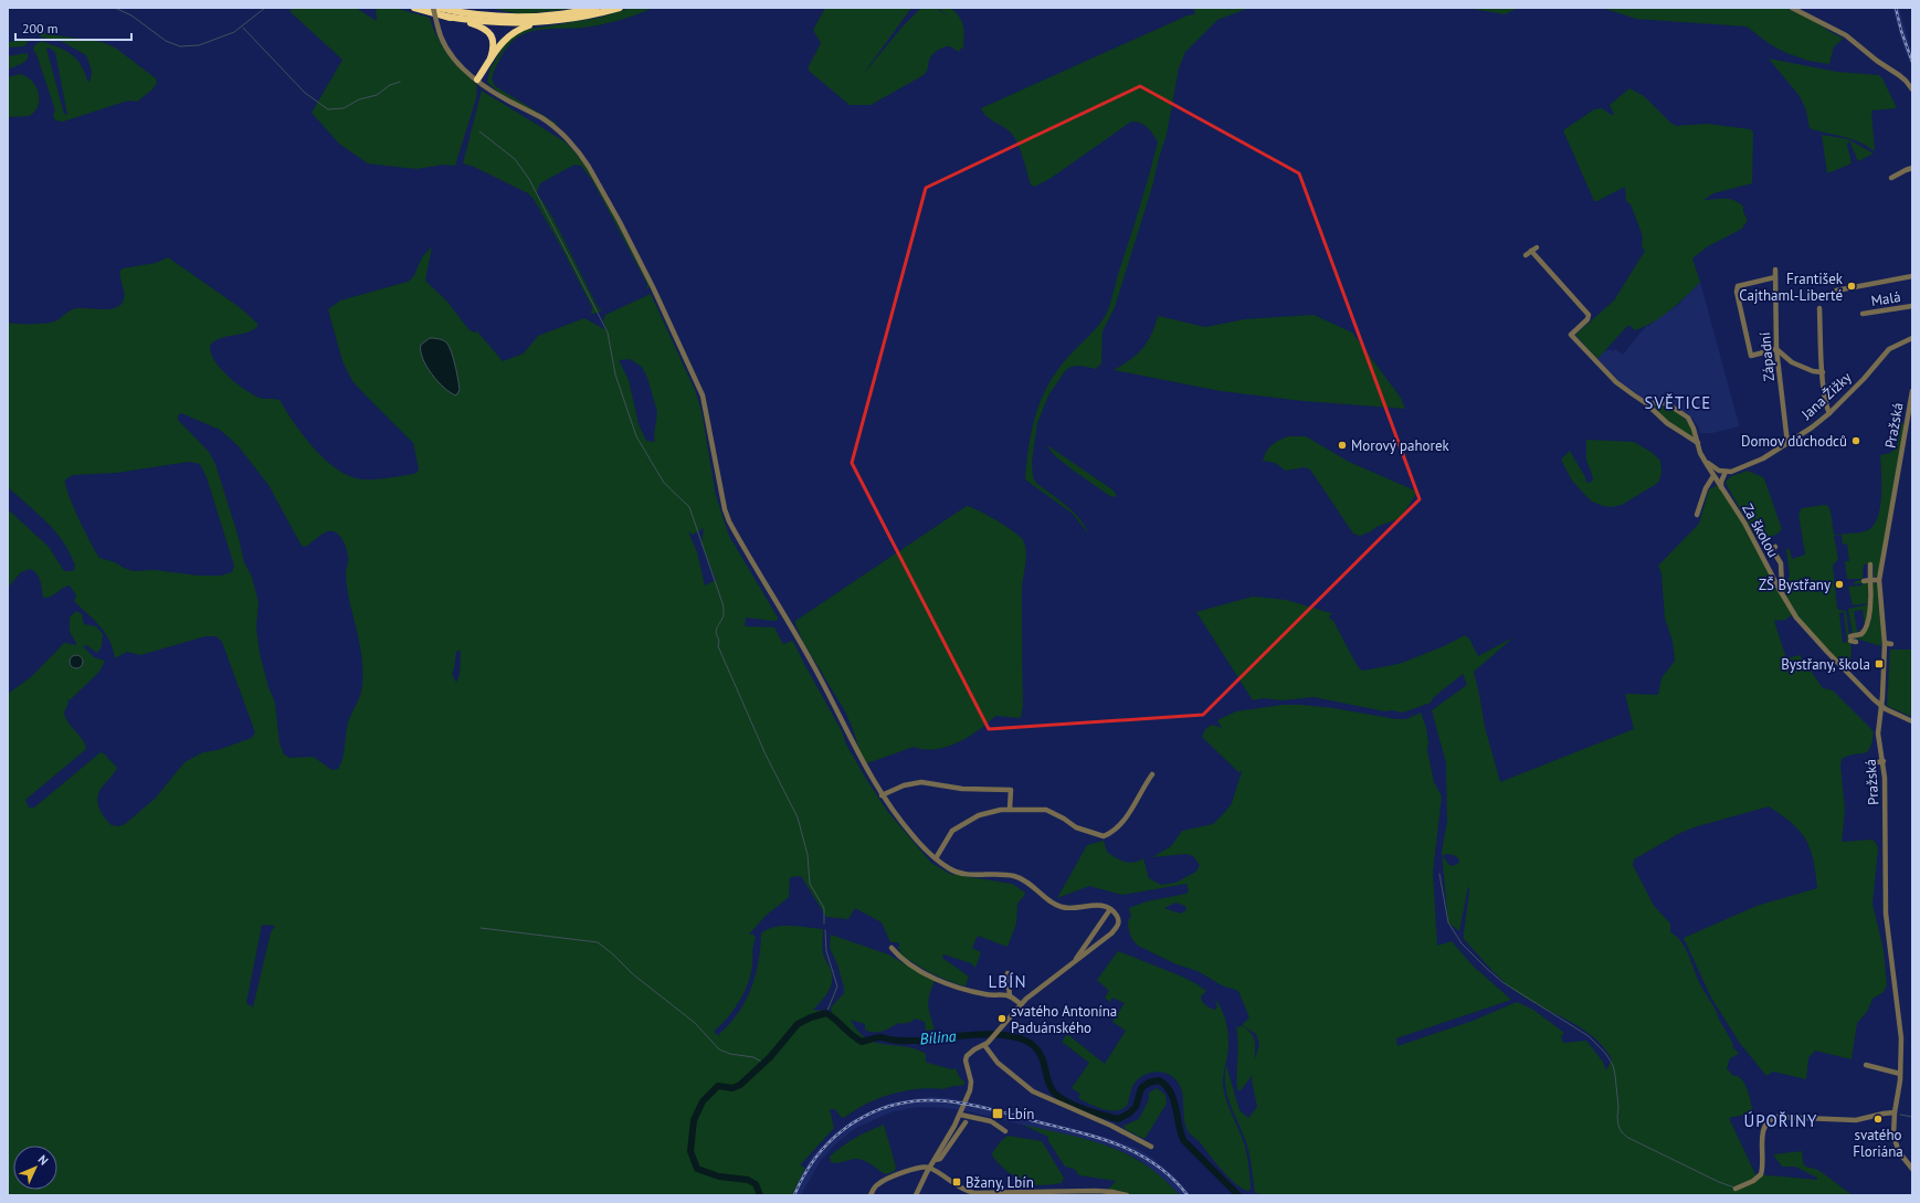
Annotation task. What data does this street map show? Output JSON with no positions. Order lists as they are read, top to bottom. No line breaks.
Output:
{"streets":{"street":["Malá","Západní","Jana Žižky","Pražská","Za školou"]},"crossings":[["Západní","Jana Žižky"],["Pražská","Za školou"]],"districts":["SVĚTICE","LBÍN","ÚPOŘINY"],"water":["Bílina"],"places":{"other":["František Cajthaml-Liberté","Domov důchodců","Morový pahorek","ZŠ Bystřany","svatého Antonína Paduánského","svatého Floriána"],"transit":["Bystřany, škola","Lbín","Bžany, Lbín"]},"scale_bar":"200 m","north":"top right"}
